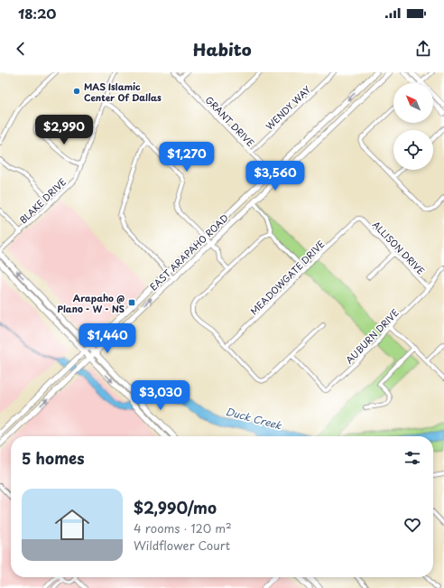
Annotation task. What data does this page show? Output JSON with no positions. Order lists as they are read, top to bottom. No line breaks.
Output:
{"streets":{"main road":["EAST ARAPAHO ROAD"],"street":["WENDY WAY","GRANT DRIVE","BLAKE DRIVE","ALLISON DRIVE","MEADOWGATE DRIVE","AUBURN DRIVE"]},"crossings":[["WENDY WAY","GRANT DRIVE"],["GRANT DRIVE","EAST ARAPAHO ROAD"],["ALLISON DRIVE","MEADOWGATE DRIVE"],["ALLISON DRIVE","AUBURN DRIVE"]],"water":["Duck Creek"],"places":{"other":["MAS Islamic Center Of Dallas"],"transit":["Arapaho @ Plano - W - NS"]},"north":"top left","page":{"status":"18:20","header":"Habito","price":["$2,990","$1,270","$3,560","$1,440","$3,030"],"heading":"5 homes","list":[{"name":"$2,990/mo","note":"4 rooms · 120 m² · Wildflower Court"}]}}
